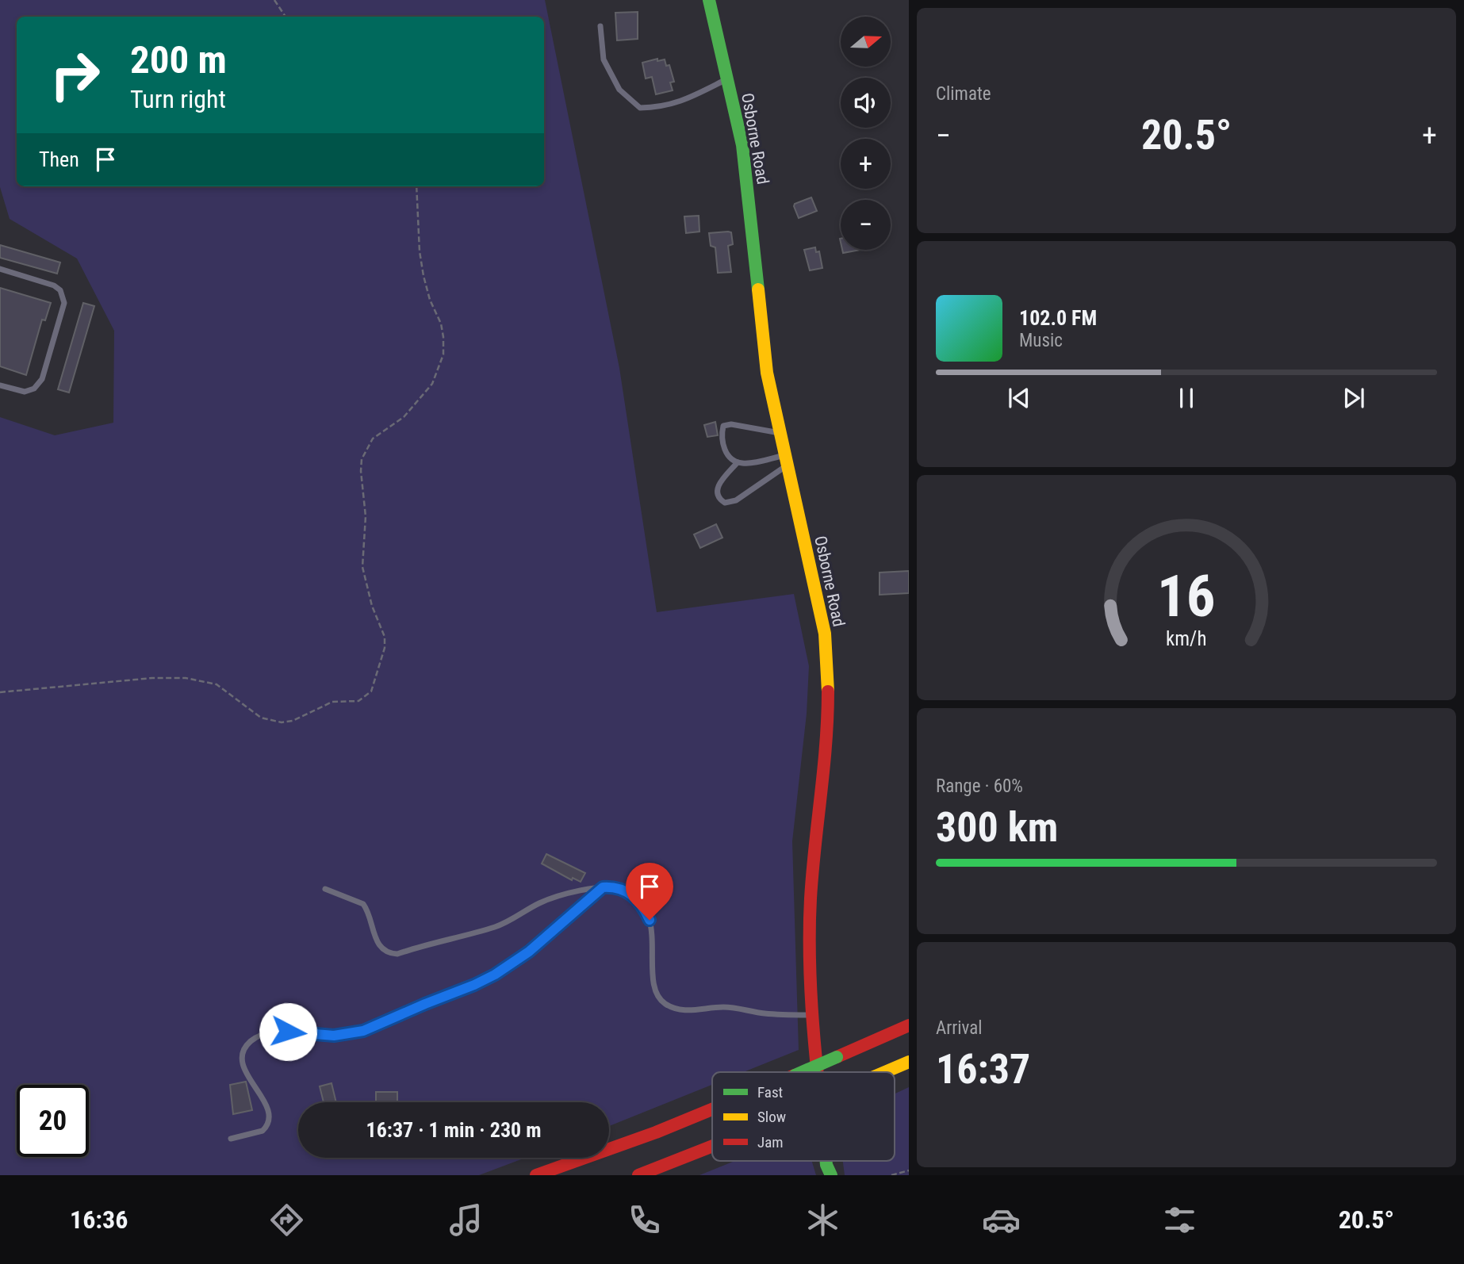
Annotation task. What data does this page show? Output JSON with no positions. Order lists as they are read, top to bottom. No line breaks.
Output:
{"streets":{"main road":["Osborne Road"]},"legend":["Fast","Slow","Jam"],"north":"right","page":{"tile":["Climate",["Range · 60%","300 km"],["Arrival","16:37"]],"map_buttons":["+","−"],"turn":["200 m","Turn right"],"heat":["−","20.5°","+"],"then":"Then","song":["102.0 FM","Music"],"limit":"20","trip":"16:37 · 1 min · 230 m","tabs":["16:36","20.5°"],"gauge":["16","km/h"]}}
